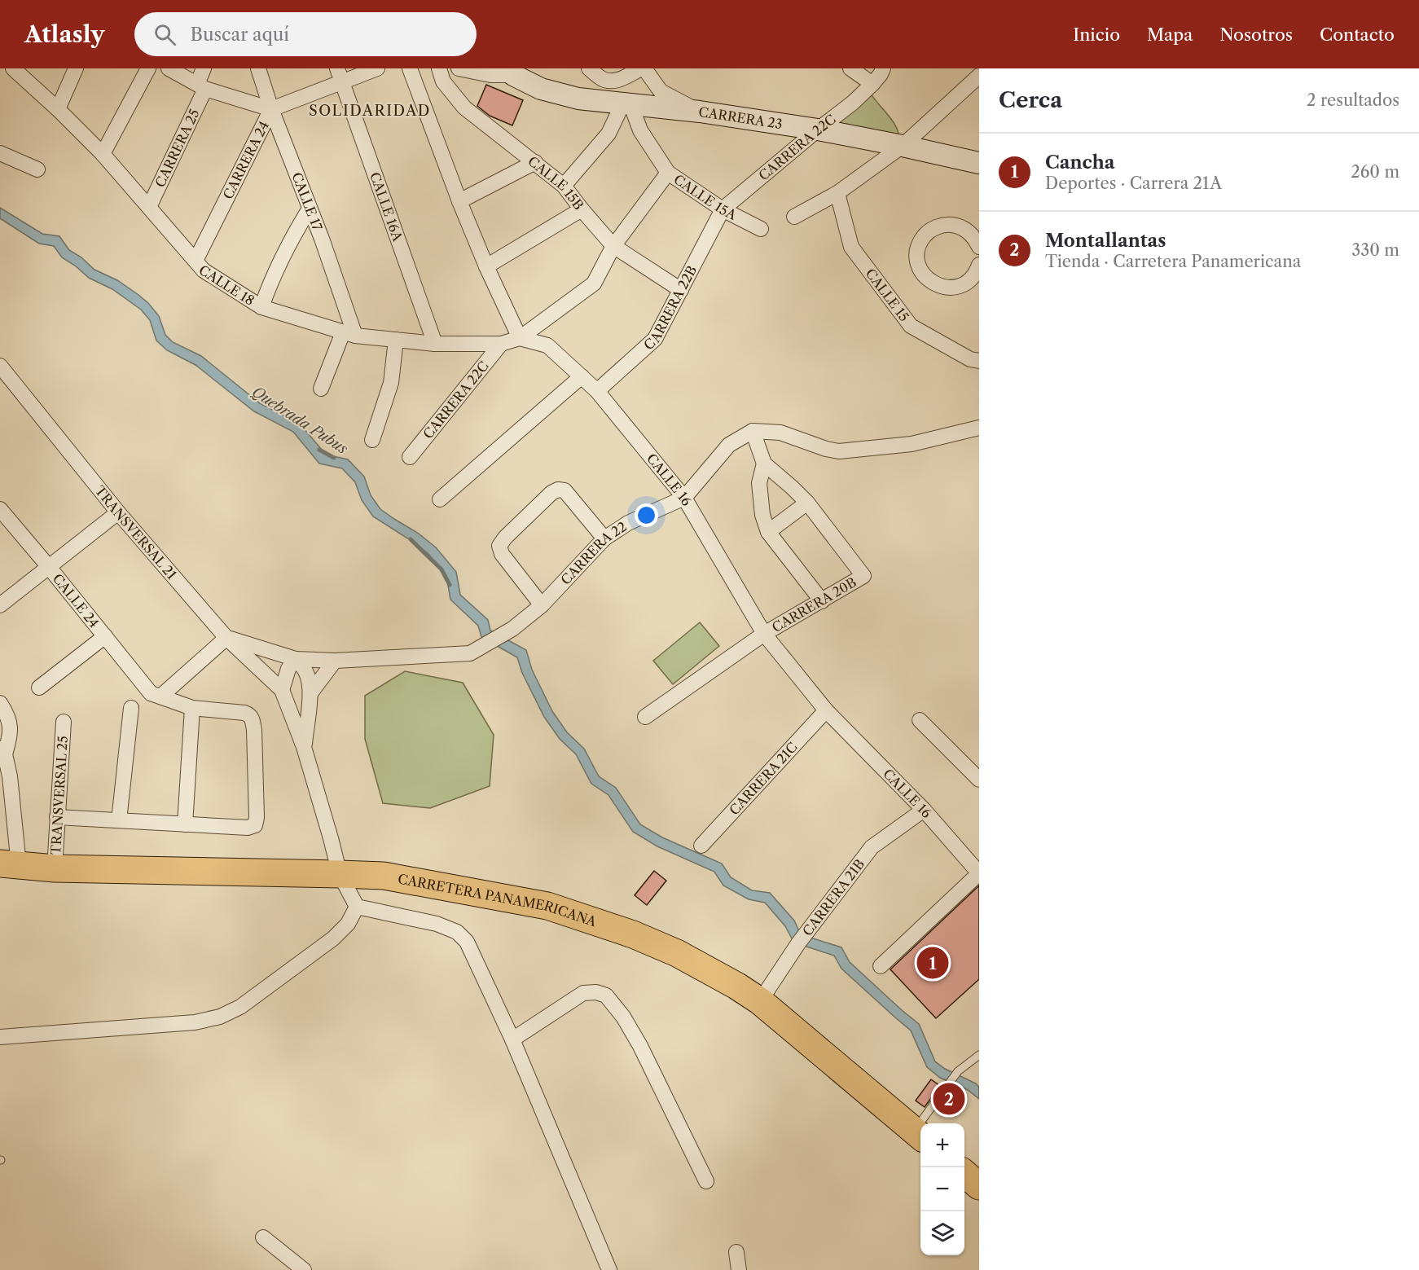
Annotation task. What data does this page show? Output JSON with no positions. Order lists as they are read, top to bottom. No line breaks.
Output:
{"streets":{"highway":["CARRETERA PANAMERICANA"],"street":["CARRERA 23","CARRERA 22C","CARRERA 25","CARRERA 24","CALLE 15B","CALLE 15A","CALLE 17","CALLE 16A","CALLE 18","CALLE 15","CARRERA 22B","CALLE 16","TRANSVERSAL 21","CARRERA 22","CALLE 24","CARRERA 20B","CARRERA 21C","TRANSVERSAL 25","CARRERA 21B"]},"crossings":[["CARRERA 23","CARRERA 22C"],["CARRERA 23","CALLE 15A"],["CARRERA 22C","CALLE 15A"],["CARRERA 22C","CALLE 18"],["CARRERA 22C","CARRERA 22B"],["CARRERA 25","CALLE 18"],["CARRERA 24","CALLE 17"],["CARRERA 24","CALLE 16A"],["CARRERA 24","CALLE 18"],["CALLE 15B","CARRERA 22B"],["CALLE 15A","CARRERA 22B"],["CALLE 17","CALLE 18"],["CALLE 16A","CALLE 18"],["CALLE 18","CALLE 16"],["CARRERA 22B","CALLE 16"],["CALLE 16","CARRERA 22"],["CALLE 16","CARRERA 20B"],["CALLE 16","CARRERA 21C"],["CALLE 16","CARRERA 21B"],["TRANSVERSAL 21","CARRERA 22"],["TRANSVERSAL 21","CARRETERA PANAMERICANA"],["TRANSVERSAL 25","CARRETERA PANAMERICANA"],["CARRERA 21B","CARRETERA PANAMERICANA"]],"districts":["SOLIDARIDAD"],"water":["Quebrada Pubus"],"page":{"header":"Atlasly","search":"Buscar aquí","nav":["Inicio","Mapa","Nosotros","Contacto"],"heading":["Cerca","2 resultados"],"list":[{"mark":"1","name":"Cancha","note":"Deportes · Carrera 21A","value":"260 m"},{"mark":"2","name":"Montallantas","note":"Tienda · Carretera Panamericana","value":"330 m"}],"pins":["1","2"],"map_buttons":["+","−"]}}
